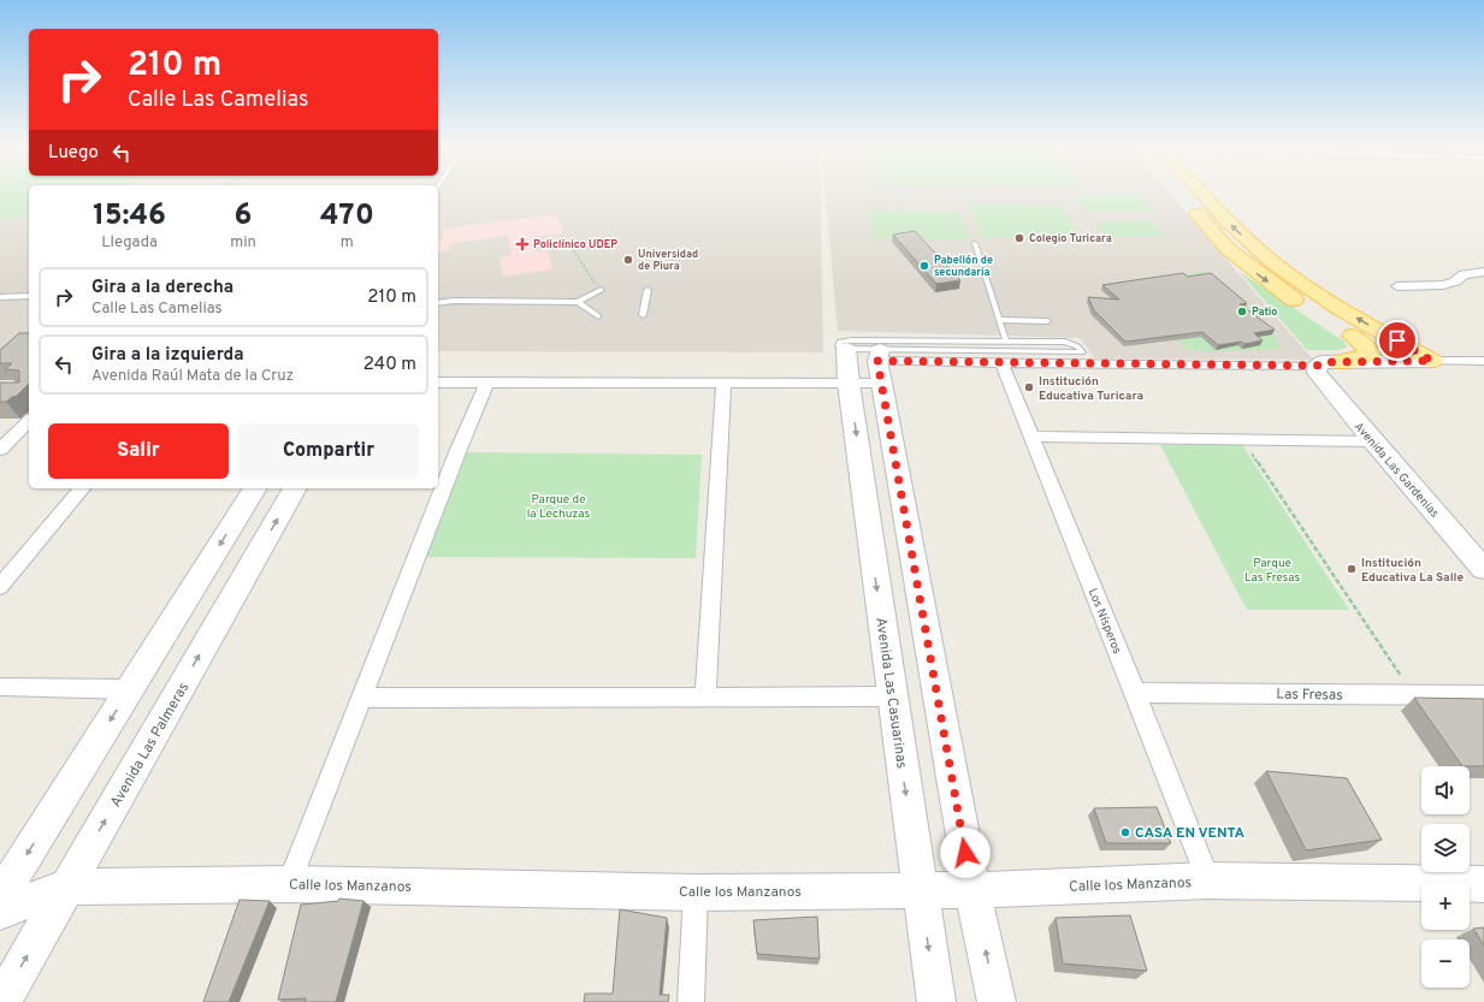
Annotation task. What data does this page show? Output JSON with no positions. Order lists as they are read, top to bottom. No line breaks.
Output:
{"streets":{"street":["Avenida Las Gardenias","Los Nísperos","Avenida Las Casuarinas","Las Fresas","Avenida Las Palmeras","Calle los Manzanos"]},"crossings":[["Los Nísperos","Las Fresas"],["Los Nísperos","Calle los Manzanos"],["Avenida Las Casuarinas","Calle los Manzanos"],["Avenida Las Palmeras","Calle los Manzanos"]],"parks":["Parque de la Lechuzas","Parque Las Fresas"],"places":{"other":["Colegio Turicara","Universidad de Piura","Pabellón de secundaria","Patio","Institución Educativa Turicara","Institución Educativa La Salle","CASA EN VENTA"],"health":["Policlínico UDEP"]},"page":{"turn":["210 m","Calle Las Camelias"],"then":"Luego","eta":["15:46","Llegada","6","min","470","m"],"list":[{"name":"Gira a la derecha","note":"Calle Las Camelias","value":"210 m"},{"name":"Gira a la izquierda","note":"Avenida Raúl Mata de la Cruz","value":"240 m"}],"buttons":["Salir","Compartir"],"map_buttons":["+","−"]}}
